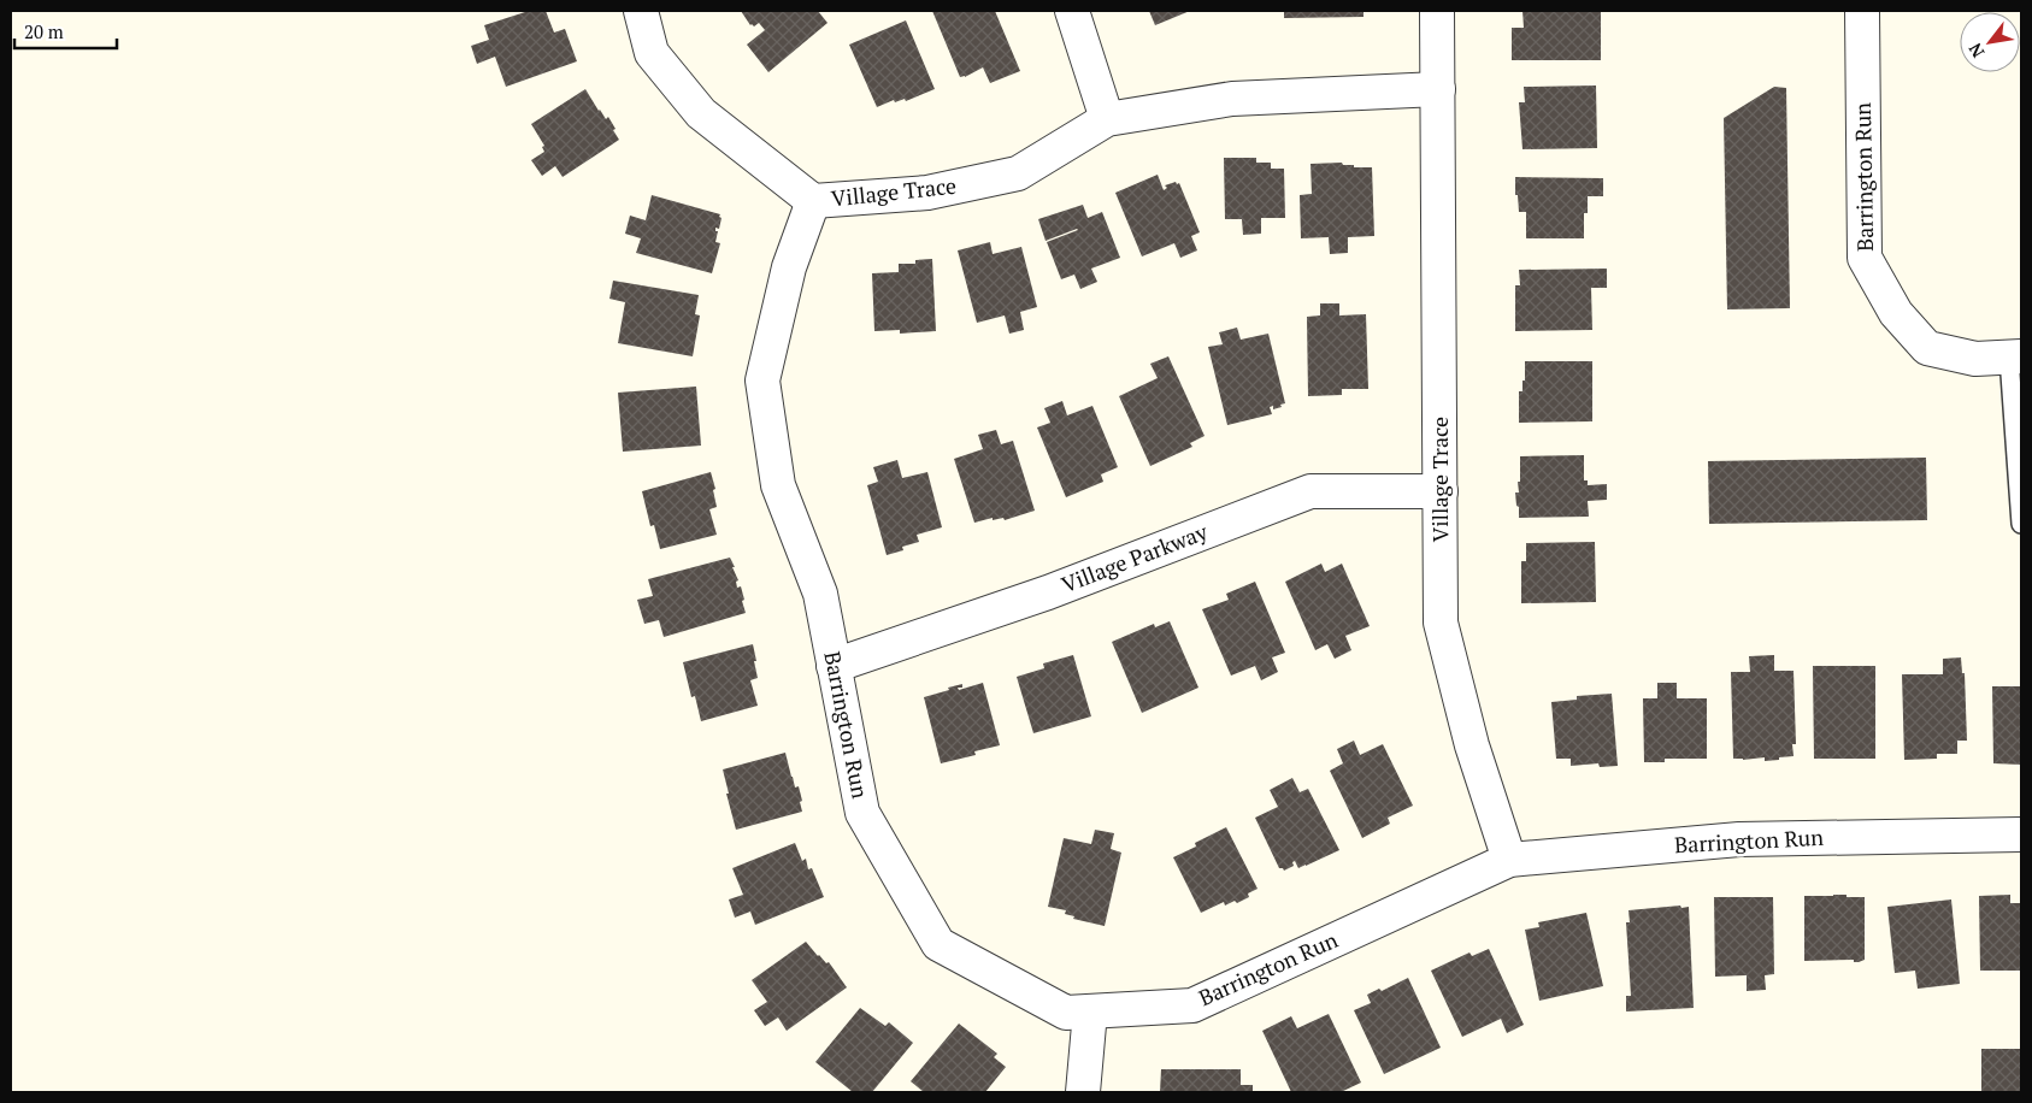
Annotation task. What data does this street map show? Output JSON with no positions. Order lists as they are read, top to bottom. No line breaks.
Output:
{"streets":{"street":["Barrington Run","Village Trace","Village Parkway"]},"crossings":[["Barrington Run","Village Trace"],["Barrington Run","Village Parkway"],["Village Trace","Village Parkway"]],"scale_bar":"20 m","north":"bottom left"}
